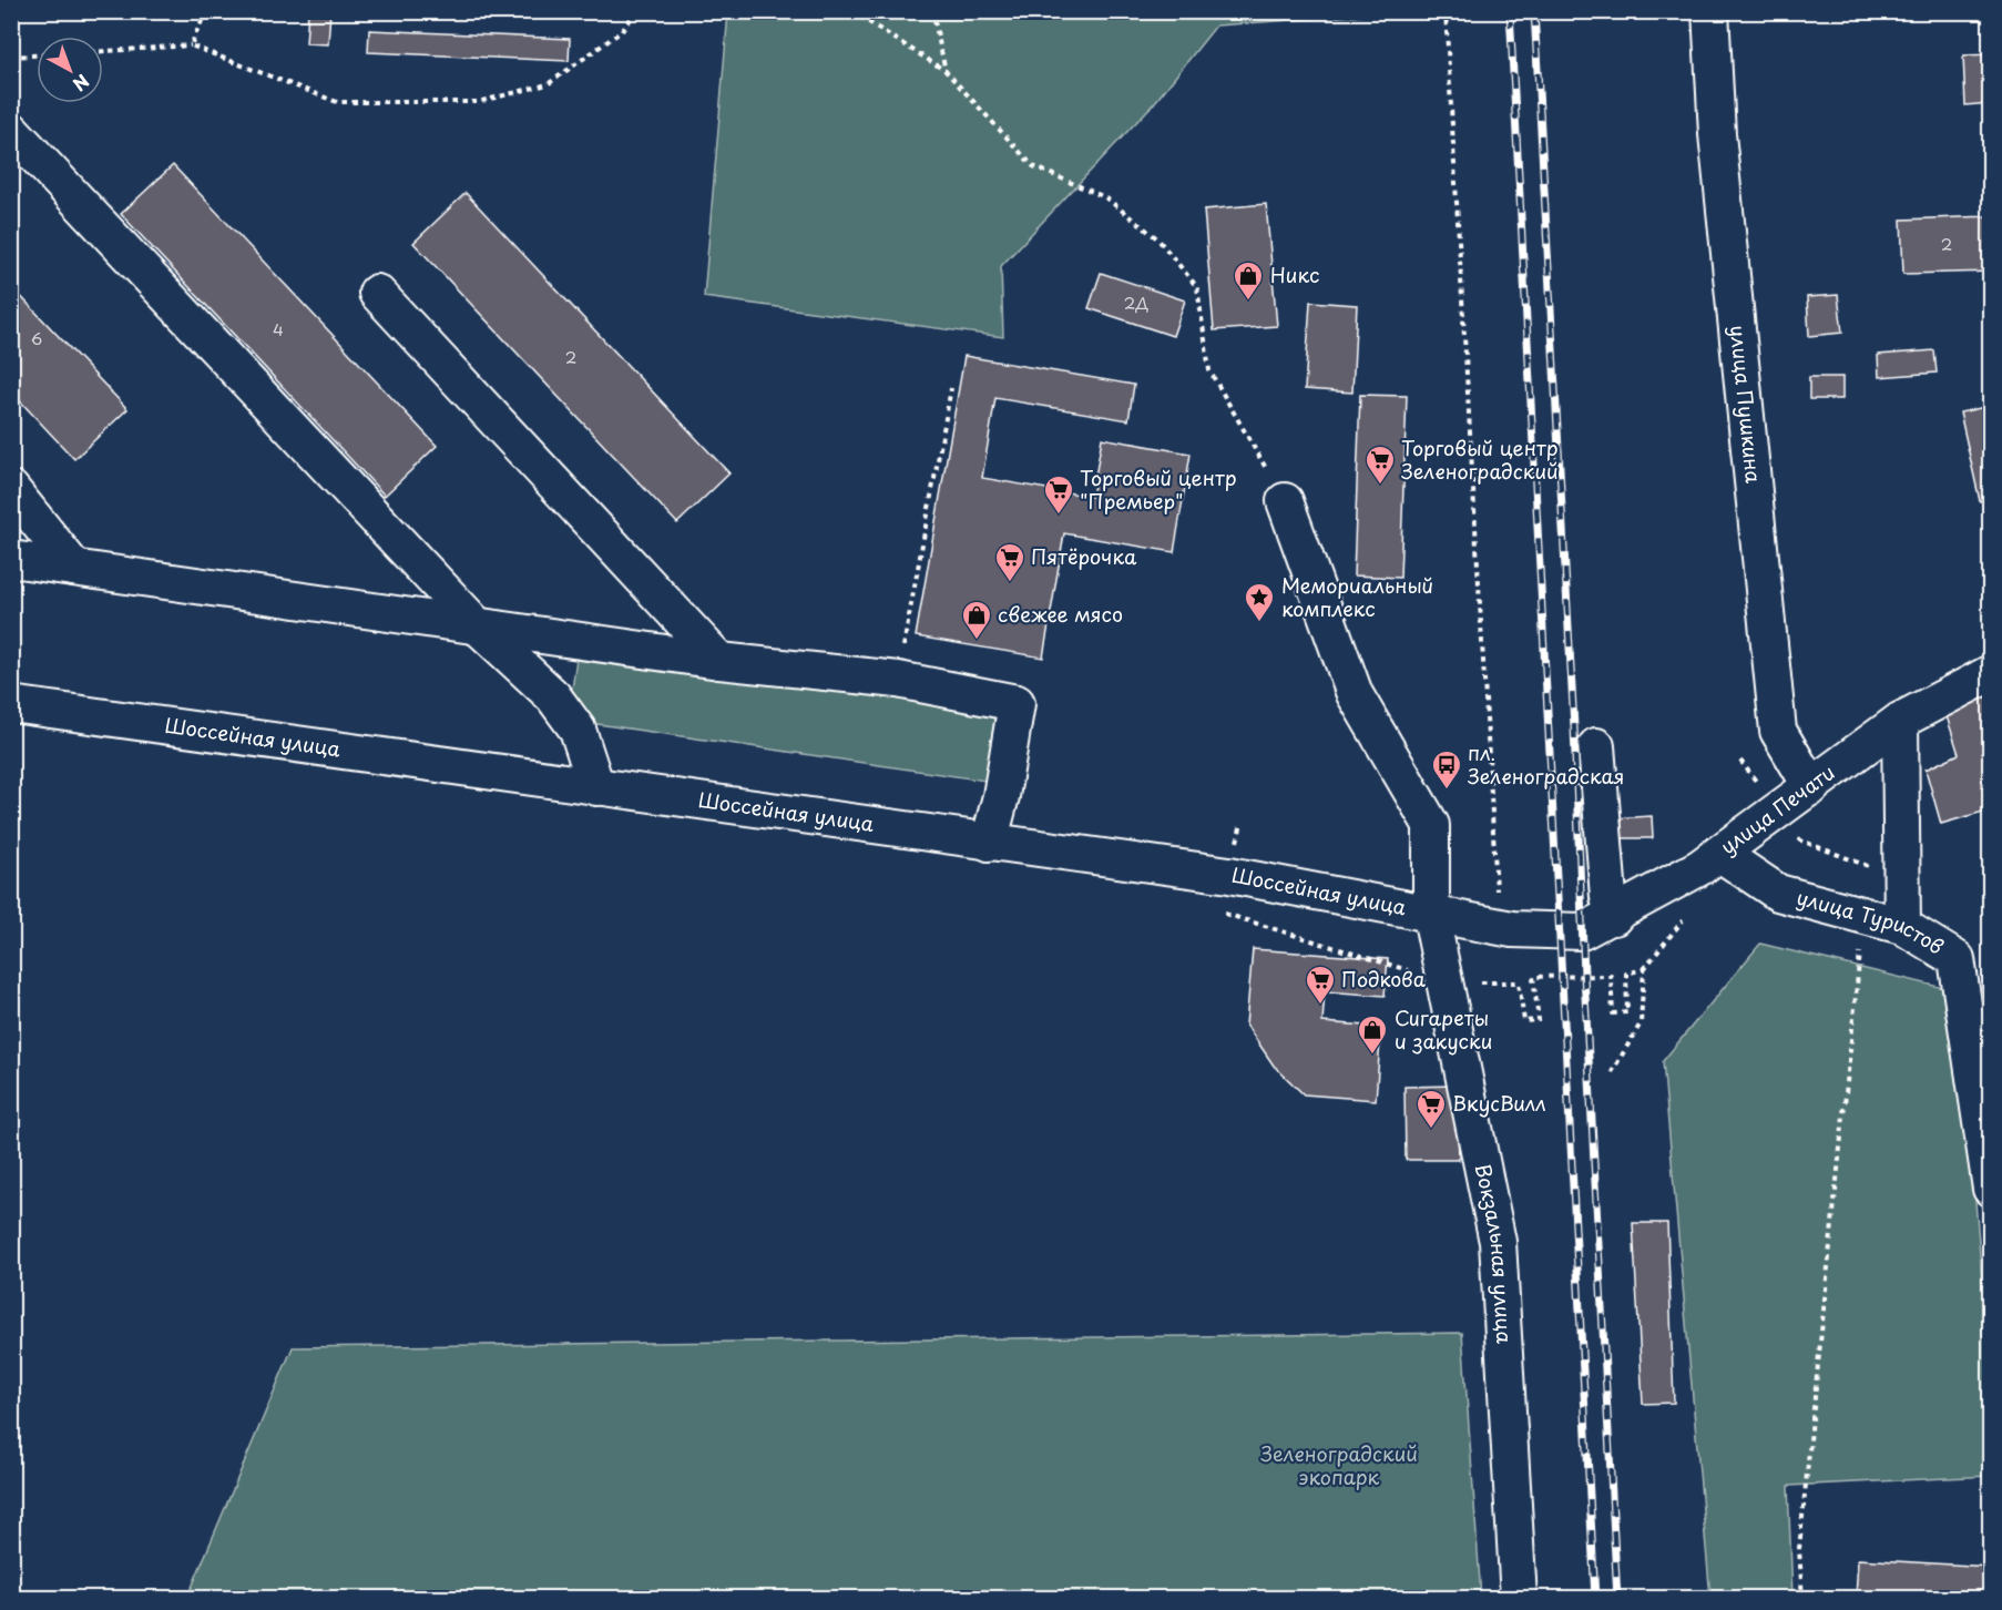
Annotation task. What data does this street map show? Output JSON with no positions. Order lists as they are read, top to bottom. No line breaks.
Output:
{"streets":{"street":["улица Пушкина","Шоссейная улица","улица Печати","улица Туристов","Вокзальная улица"]},"crossings":[["улица Пушкина","улица Печати"],["Шоссейная улица","улица Печати"],["Шоссейная улица","Вокзальная улица"],["улица Печати","улица Туристов"]],"parks":["Зеленоградский экопарк"],"places":{"shop":["Никс","свежее мясо","Сигареты и закуски"],"supermarket":["Торговый центр Зеленоградский","Торговый центр \"Премьер\"","Пятёрочка","Подкова","ВкусВилл"],"place":["Мемориальный комплекс"],"bus stop":["пл. Зеленоградская"]},"house_numbers":["2","2Д","4","6","2"],"north":"bottom right"}
